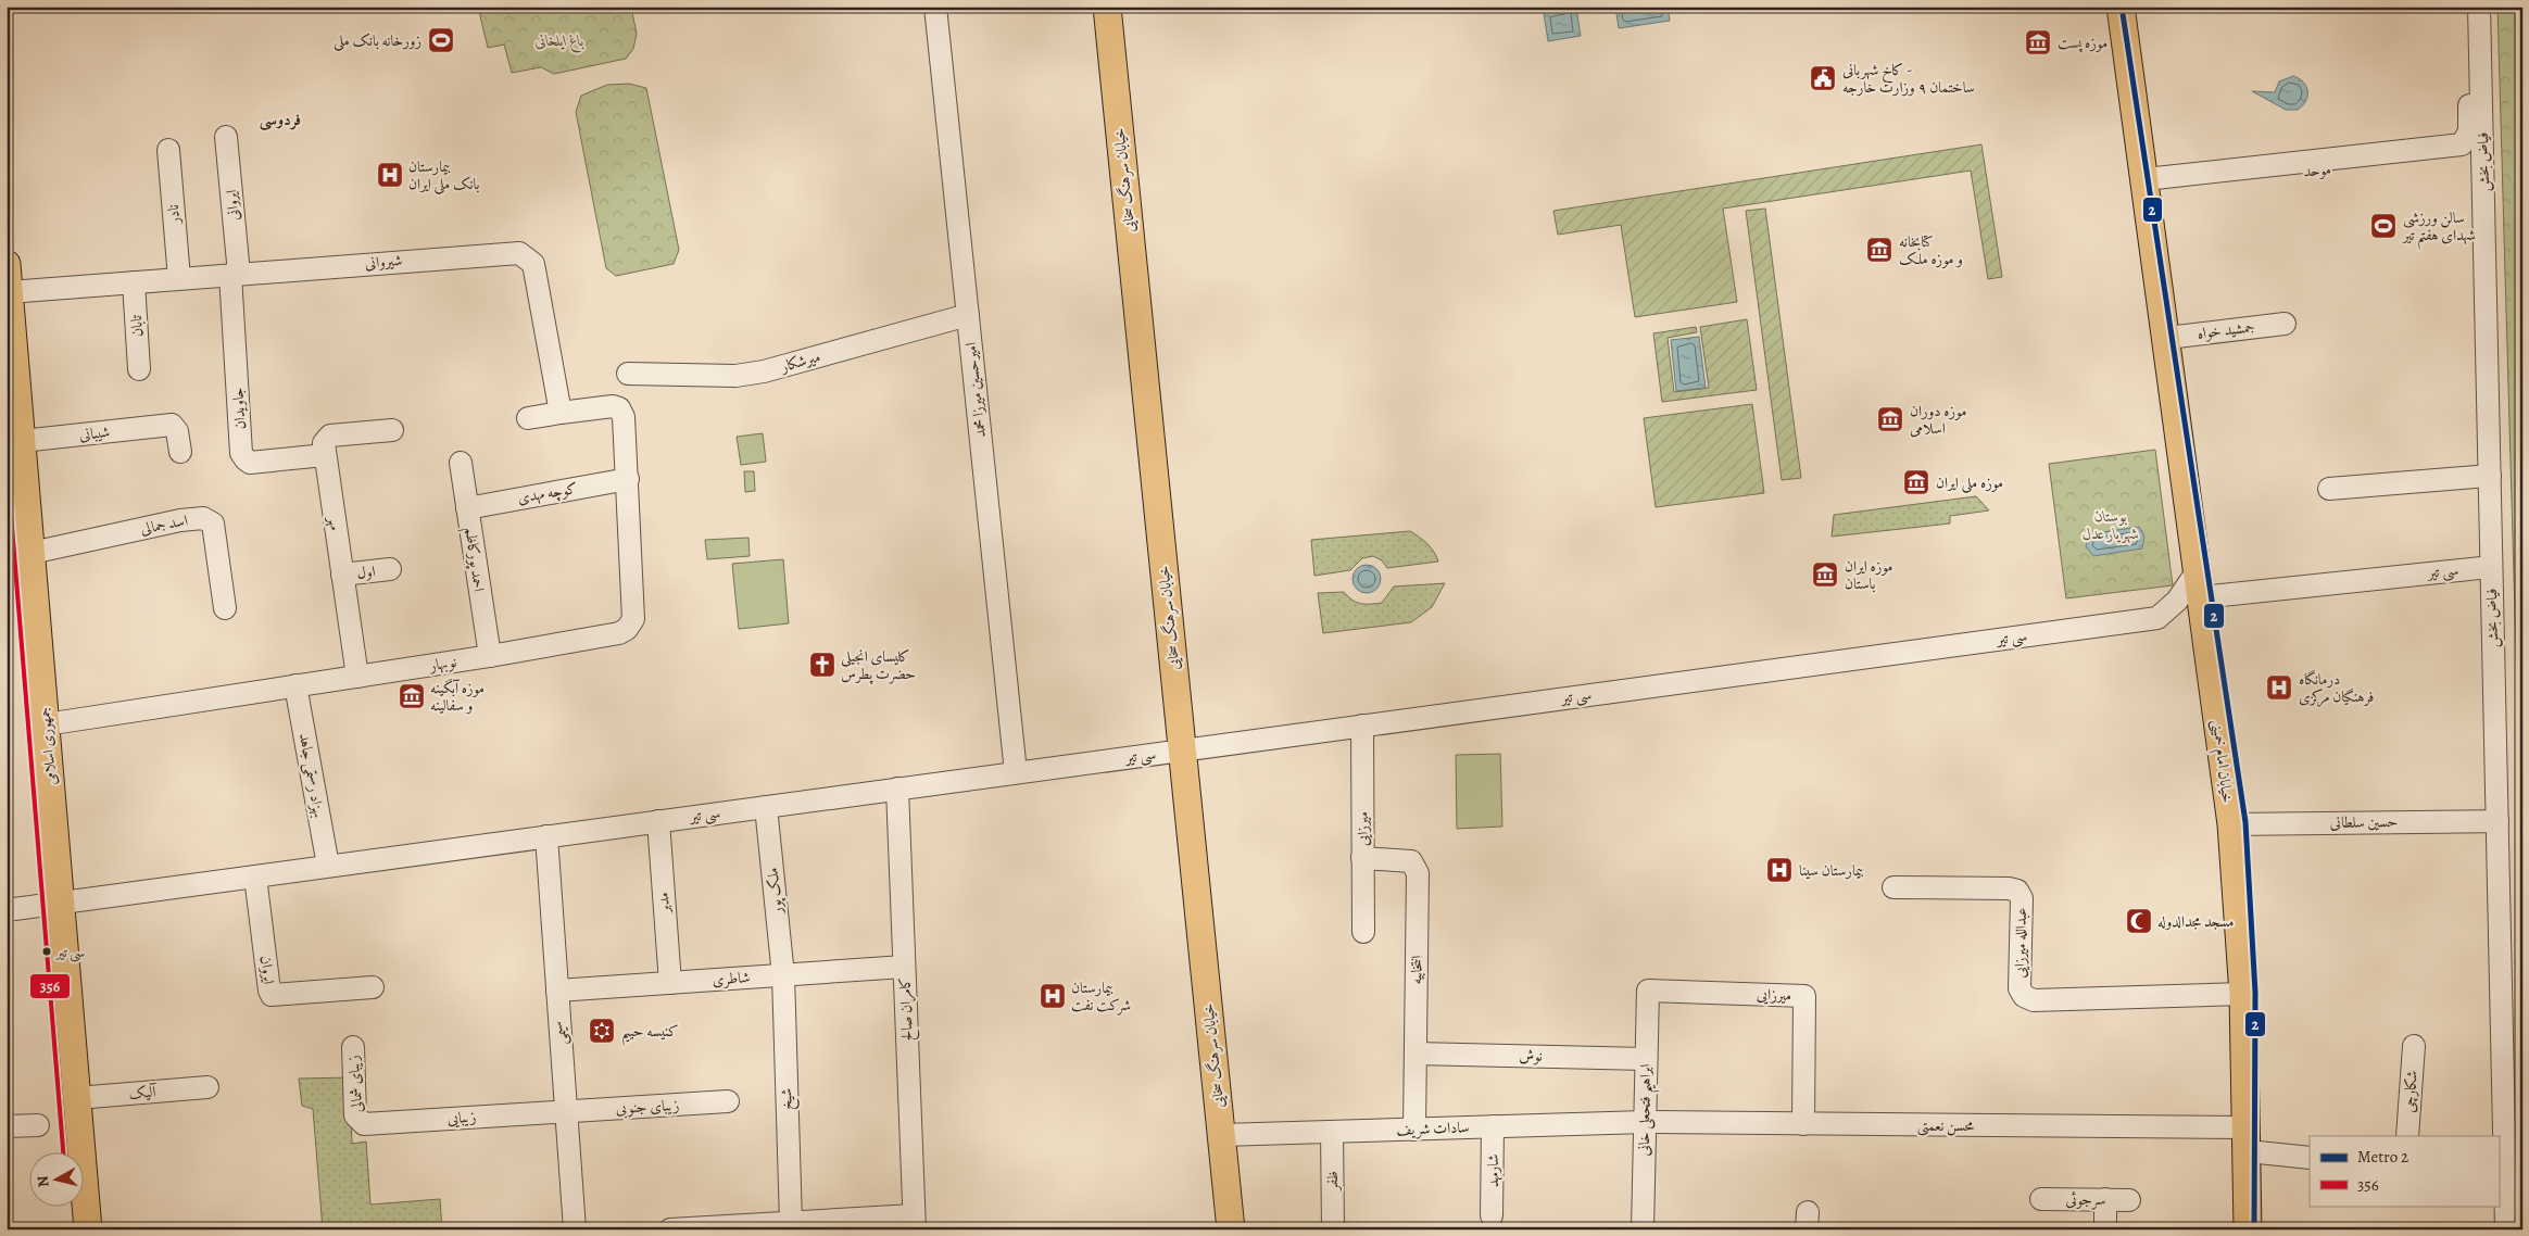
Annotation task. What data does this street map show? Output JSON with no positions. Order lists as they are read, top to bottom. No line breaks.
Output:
{"streets":{"main road":["خیابان سرهنگ سخایی","جمهوری اسلامی","خیابان امام خمینی"],"street":["فیاض بخش","موحد","ایروانی","نادر","شیروانی","تابان","جمشید خواه","میرشکار","امیرحسین میرزا محمد","جاویدان","شیبانی","کوچه مهدی","مهر","اسد جمالی","احمد پورکاظم","سی تیر","اول","نوبهار","بهزاد رستمی جاهد","حسین سلطانی","میرزایی","ملک پور","مدبر","عبدالله میرزایی","ایروان","انتخابیه","شاطری","کامران صالح","سیمی","نوش","زیبای شمالی","شکارچی","آلیک","شیخ","زیبای جنوبی","ابراهیم فتحعلی خانی","زیبایی","محسن نعمتی","سادات شریف","شارمهد","ظفر","سرجوئی"]},"crossings":[["فیاض بخش","موحد"],["فیاض بخش","سی تیر"],["فیاض بخش","خیابان امام خمینی"],["فیاض بخش","حسین سلطانی"],["موحد","خیابان امام خمینی"],["خیابان سرهنگ سخایی","سی تیر"],["خیابان سرهنگ سخایی","سادات شریف"],["ایروانی","شیروانی"],["ایروانی","جاویدان"],["نادر","شیروانی"],["شیروانی","تابان"],["شیروانی","جاویدان"],["شیروانی","نوبهار"],["شیروانی","جمهوری اسلامی"],["جمشید خواه","خیابان امام خمینی"],["میرشکار","امیرحسین میرزا محمد"],["امیرحسین میرزا محمد","سی تیر"],["جاویدان","مهر"],["شیبانی","جمهوری اسلامی"],["کوچه مهدی","احمد پورکاظم"],["کوچه مهدی","نوبهار"],["مهر","اول"],["مهر","نوبهار"],["اسد جمالی","جمهوری اسلامی"],["احمد پورکاظم","نوبهار"],["سی تیر","جمهوری اسلامی"],["سی تیر","خیابان امام خمینی"],["سی تیر","بهزاد رستمی جاهد"],["سی تیر","میرزایی"],["سی تیر","ملک پور"],["سی تیر","مدبر"],["سی تیر","ایروان"],["سی تیر","کامران صالح"],["سی تیر","سیمی"],["نوبهار","جمهوری اسلامی"],["نوبهار","بهزاد رستمی جاهد"],["جمهوری اسلامی","آلیک"],["خیابان امام خمینی","حسین سلطانی"],["خیابان امام خمینی","عبدالله میرزایی"],["خیابان امام خمینی","محسن نعمتی"],["میرزایی","انتخابیه"],["میرزایی","ابراهیم فتحعلی خانی"],["میرزایی","محسن نعمتی"],["ملک پور","شاطری"],["ملک پور","شیخ"],["مدبر","شاطری"],["انتخابیه","نوش"],["انتخابیه","سادات شریف"],["شاطری","کامران صالح"],["شاطری","سیمی"],["شاطری","شیخ"],["سیمی","زیبای جنوبی"],["سیمی","زیبایی"],["نوش","ابراهیم فتحعلی خانی"],["زیبای شمالی","زیبایی"],["زیبای جنوبی","زیبایی"],["ابراهیم فتحعلی خانی","محسن نعمتی"],["ابراهیم فتحعلی خانی","سادات شریف"],["محسن نعمتی","سادات شریف"],["سادات شریف","شارمهد"],["سادات شریف","ظفر"]],"districts":["فردوسی"],"parks":["باغ ایلخانی","بوستان شهریار عدل"],"places":{"sports":["زورخانه بانک ملی","سالن ورزشی شهدای هفتم تیر"],"museum":["موزه پست","کتابخانه و موزه ملک","موزه دوران اسلامی","موزه ملی ایران","موزه ایران باستان","موزه آبگینه و سفالینه"],"public building":["کاخ شهربانی - ساختمان ۹ وزارت خارجه"],"hospital":["بیمارستان بانک ملی ایران","درمانگاه فرهنگیان مرکزی","بیمارستان سینا","بیمارستان شرکت نفت"],"church":["کلیسای انجیلی حضرت پطرس"],"mosque":["مسجد مجدالدوله"],"other":["سی تیر"],"synagogue":["کنیسه حییم"]},"lines":["metro line 2","transit line 356"],"legend":["Metro 2","356"],"north":"left"}
